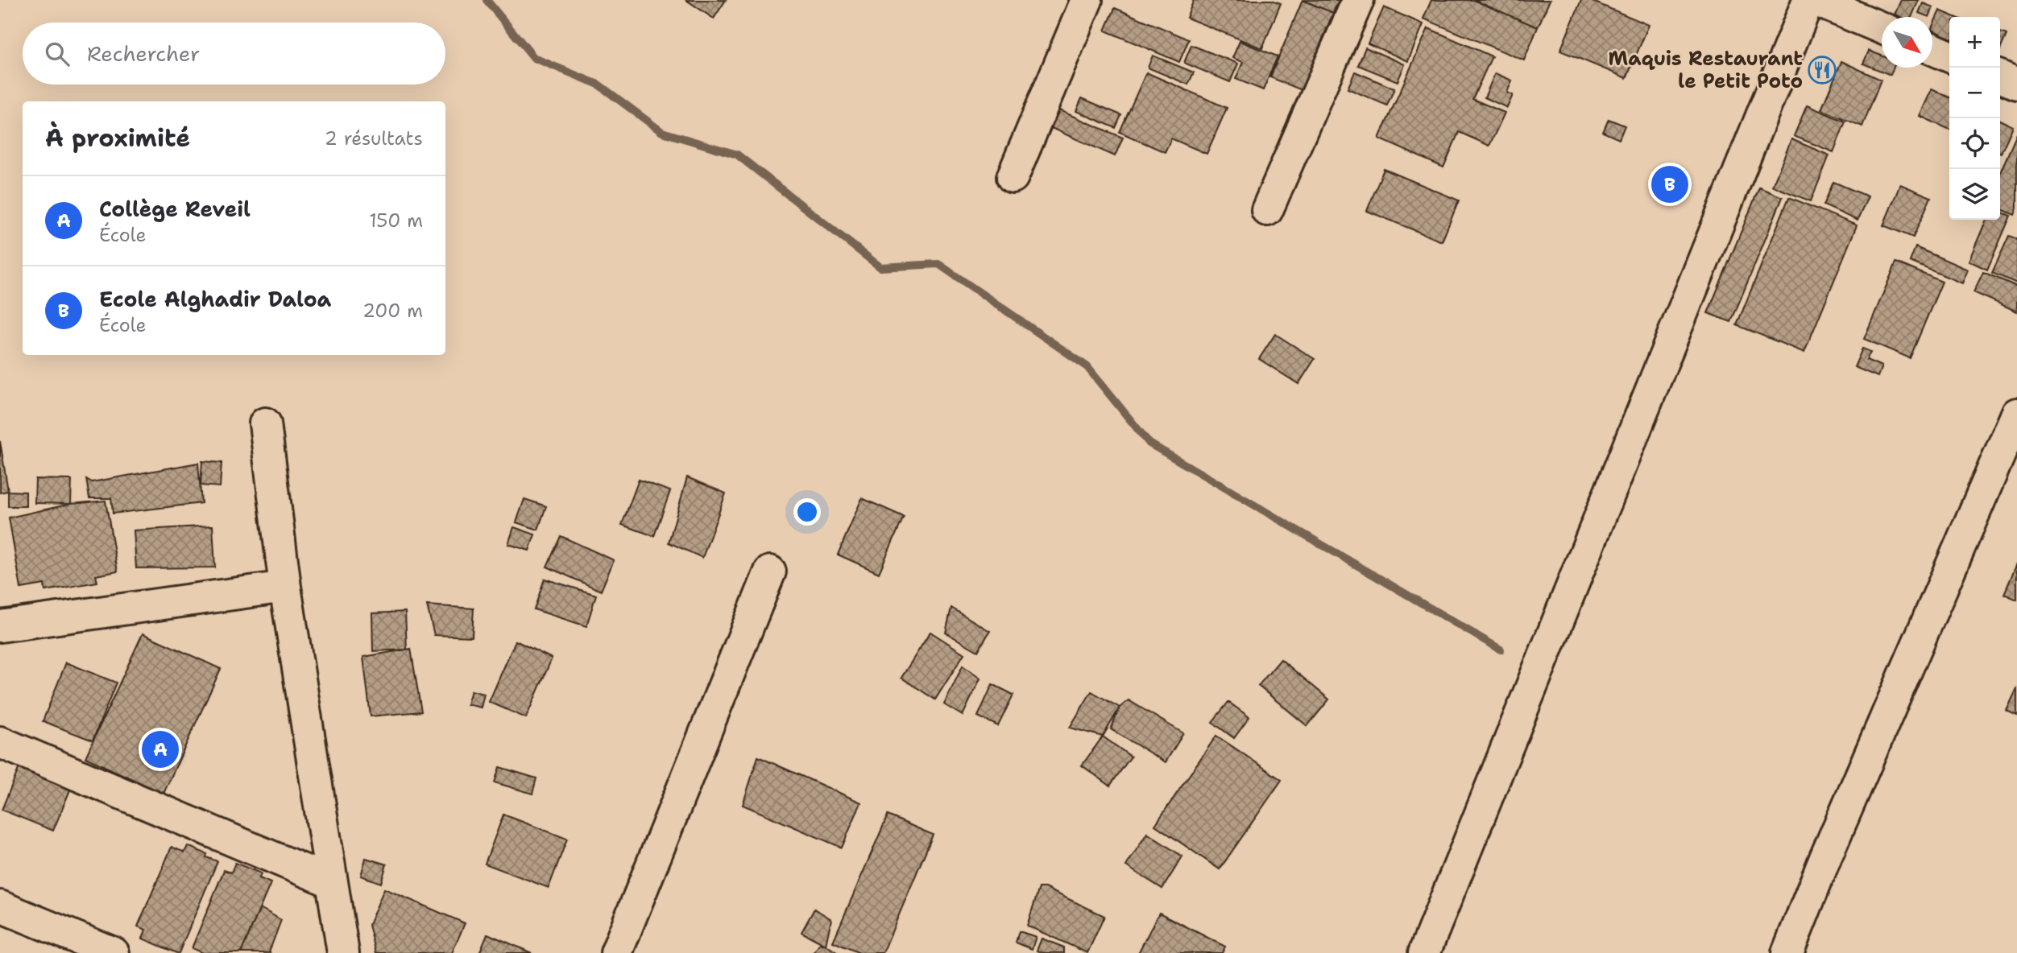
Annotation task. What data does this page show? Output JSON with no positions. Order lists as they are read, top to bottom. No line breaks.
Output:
{"places":{"restaurant":["Maquis Restaurant le Petit Poto"]},"north":"bottom right","page":{"map_buttons":["+","−"],"search":"Rechercher","heading":["À proximité","2 résultats"],"pins":["B","A"],"list":[{"mark":"A","name":"Collège Reveil","note":"École","value":"150 m"},{"mark":"B","name":"Ecole Alghadir Daloa","note":"École","value":"200 m"}]}}
